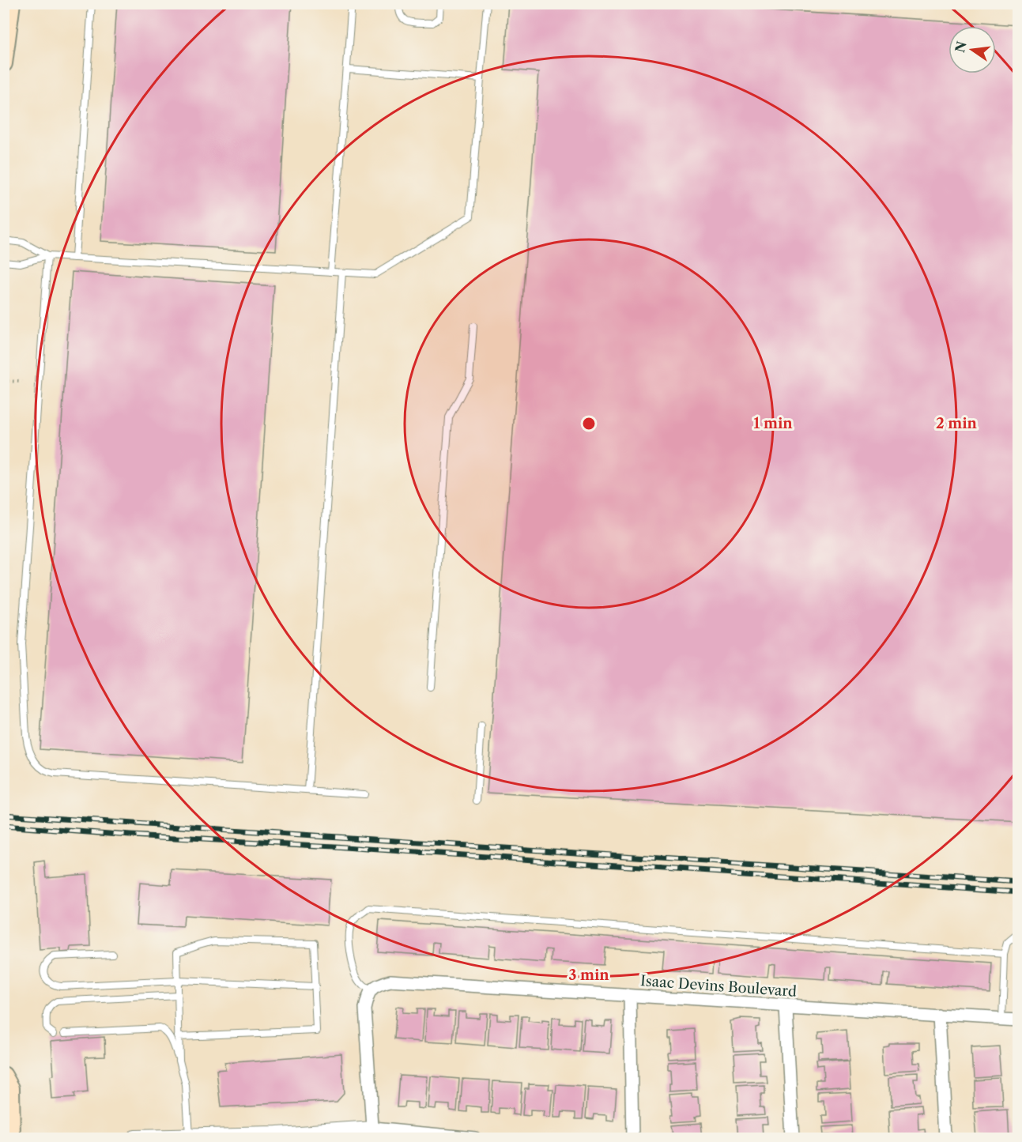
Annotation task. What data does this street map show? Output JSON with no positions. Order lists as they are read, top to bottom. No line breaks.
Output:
{"streets":{"street":["Isaac Devins Boulevard"]},"north":"left","rings":["1 min","2 min","3 min"]}
